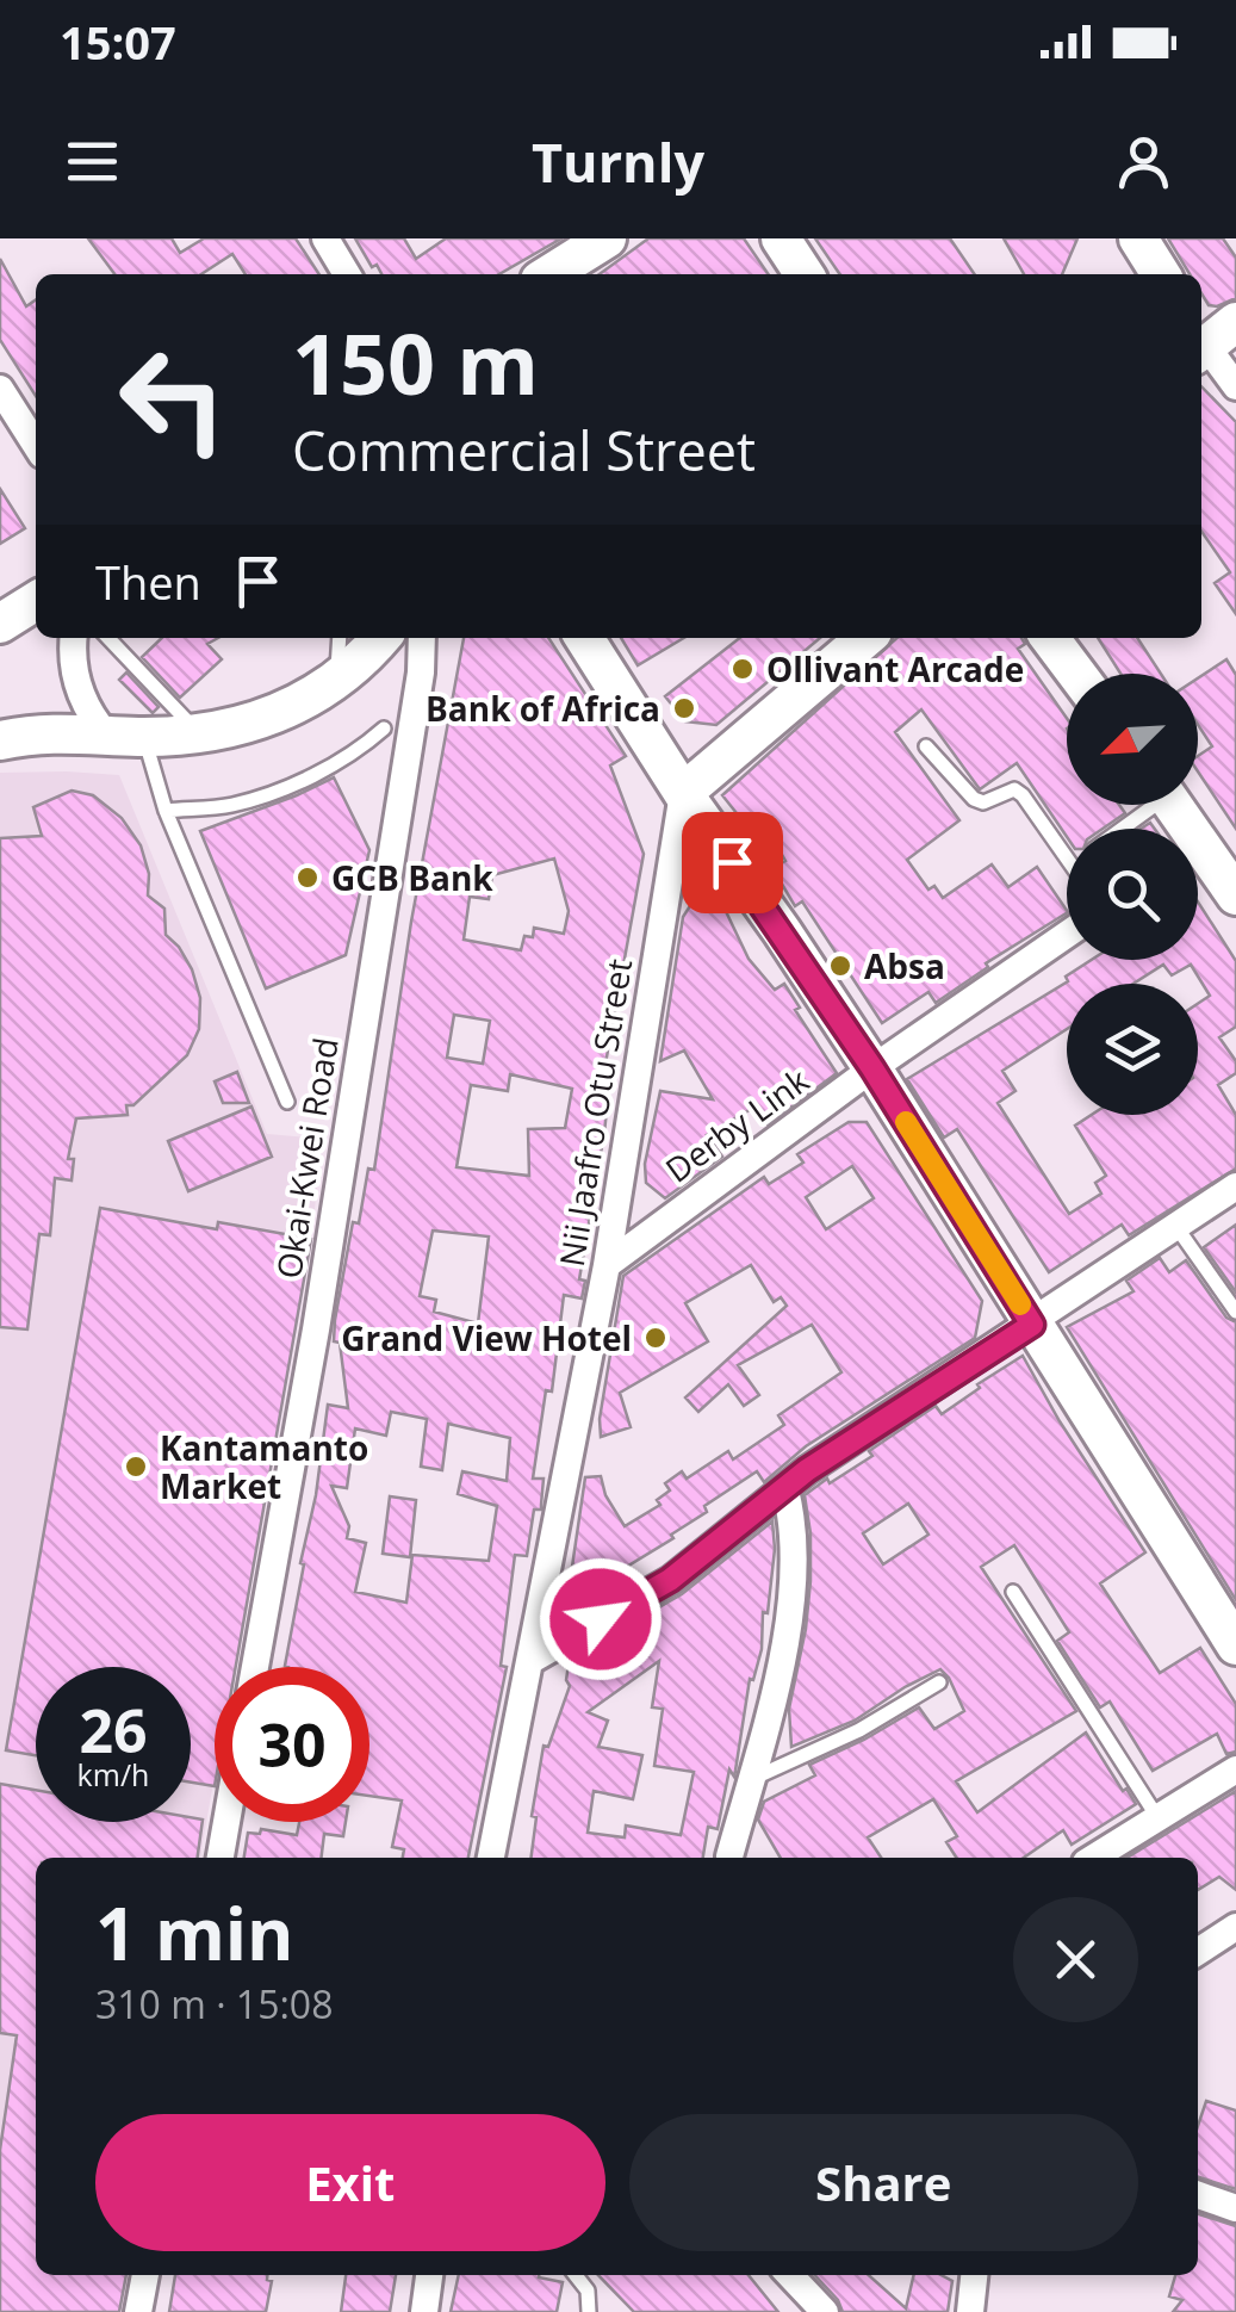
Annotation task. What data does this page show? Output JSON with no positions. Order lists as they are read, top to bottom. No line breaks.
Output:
{"streets":{"street":["Nii Jaafro Otu Street","Derby Link","Okai-Kwei Road"]},"crossings":[["Nii Jaafro Otu Street","Derby Link"]],"places":["Ollivant Arcade","Bank of Africa","GCB Bank","Absa","Grand View Hotel","Kantamanto Market"],"north":"bottom left","page":{"status":"15:07","header":"Turnly","turn":["150 m","Commercial Street"],"then":"Then","speed":"26 km/h","limit":"30","heading":["1 min","310 m · 15:08"],"buttons":["Exit","Share"]}}
